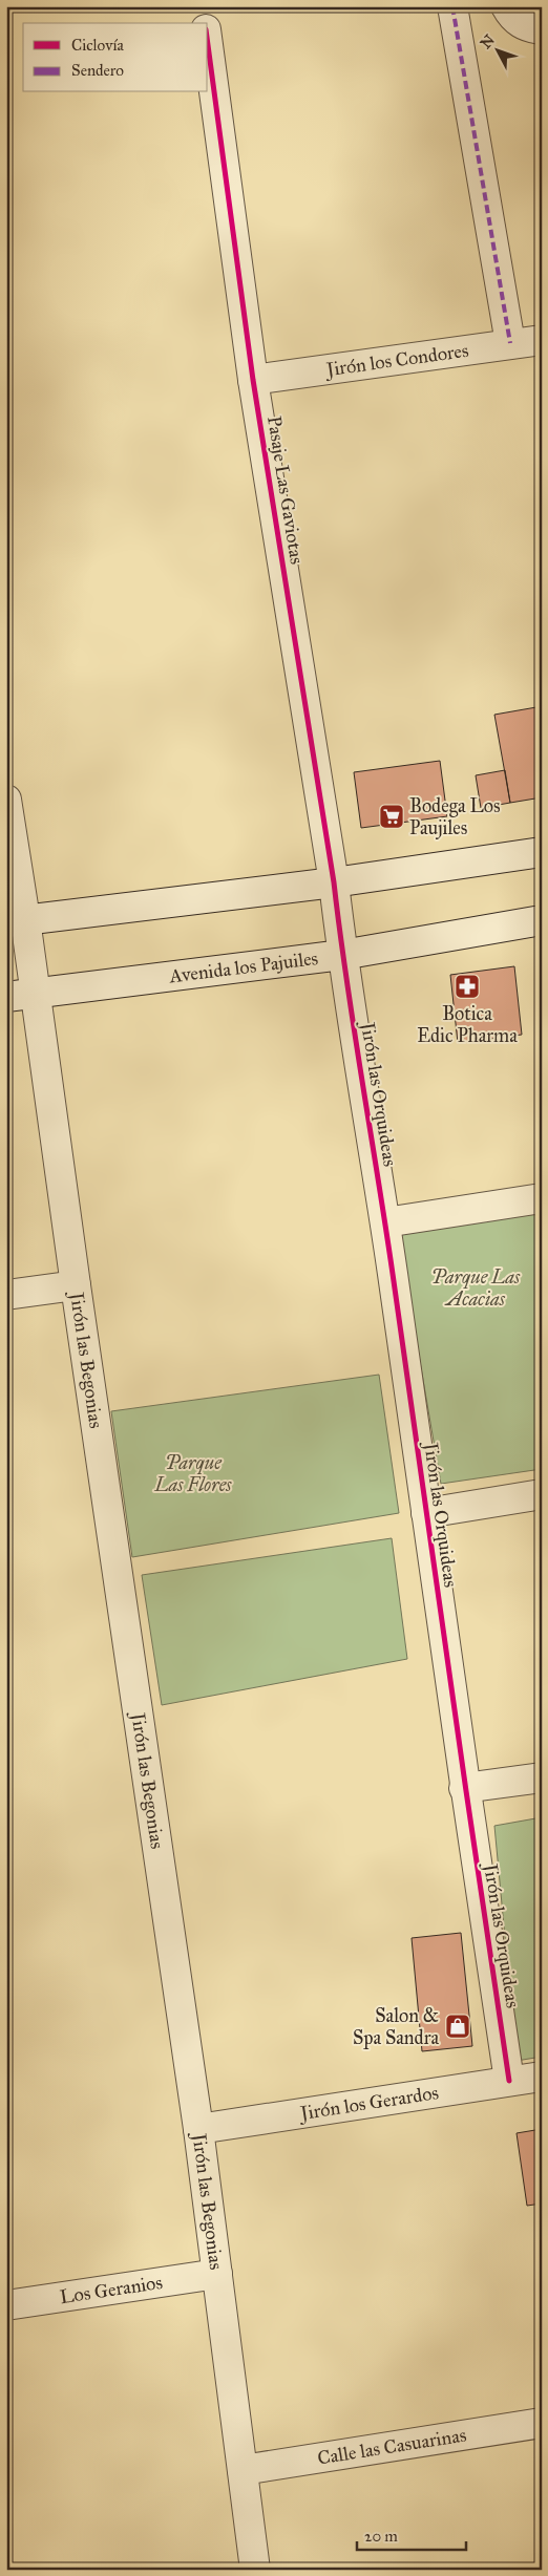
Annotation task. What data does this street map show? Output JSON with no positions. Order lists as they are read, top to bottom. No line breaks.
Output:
{"streets":{"street":["Jirón los Condores","Pasaje Las Gaviotas","Avenida los Pajuiles","Jirón las Orquideas","Jirón las Begonias","Jirón los Gerardos","Los Geranios","Calle las Casuarinas"]},"crossings":[["Jirón los Condores","Pasaje Las Gaviotas"],["Pasaje Las Gaviotas","Avenida los Pajuiles"],["Pasaje Las Gaviotas","Jirón las Orquideas"],["Avenida los Pajuiles","Jirón las Orquideas"],["Avenida los Pajuiles","Jirón las Begonias"],["Jirón las Orquideas","Jirón los Gerardos"],["Jirón las Begonias","Jirón los Gerardos"],["Jirón las Begonias","Los Geranios"],["Jirón las Begonias","Calle las Casuarinas"]],"parks":["Parque Las Acacias","Parque Las Flores"],"places":{"supermarket":["Bodega Los Paujiles"],"pharmacy":["Botica Edic Pharma"],"shop":["Salon & Spa Sandra"]},"legend":["Ciclovía","Sendero"],"scale_bar":"20 m","north":"top left"}
